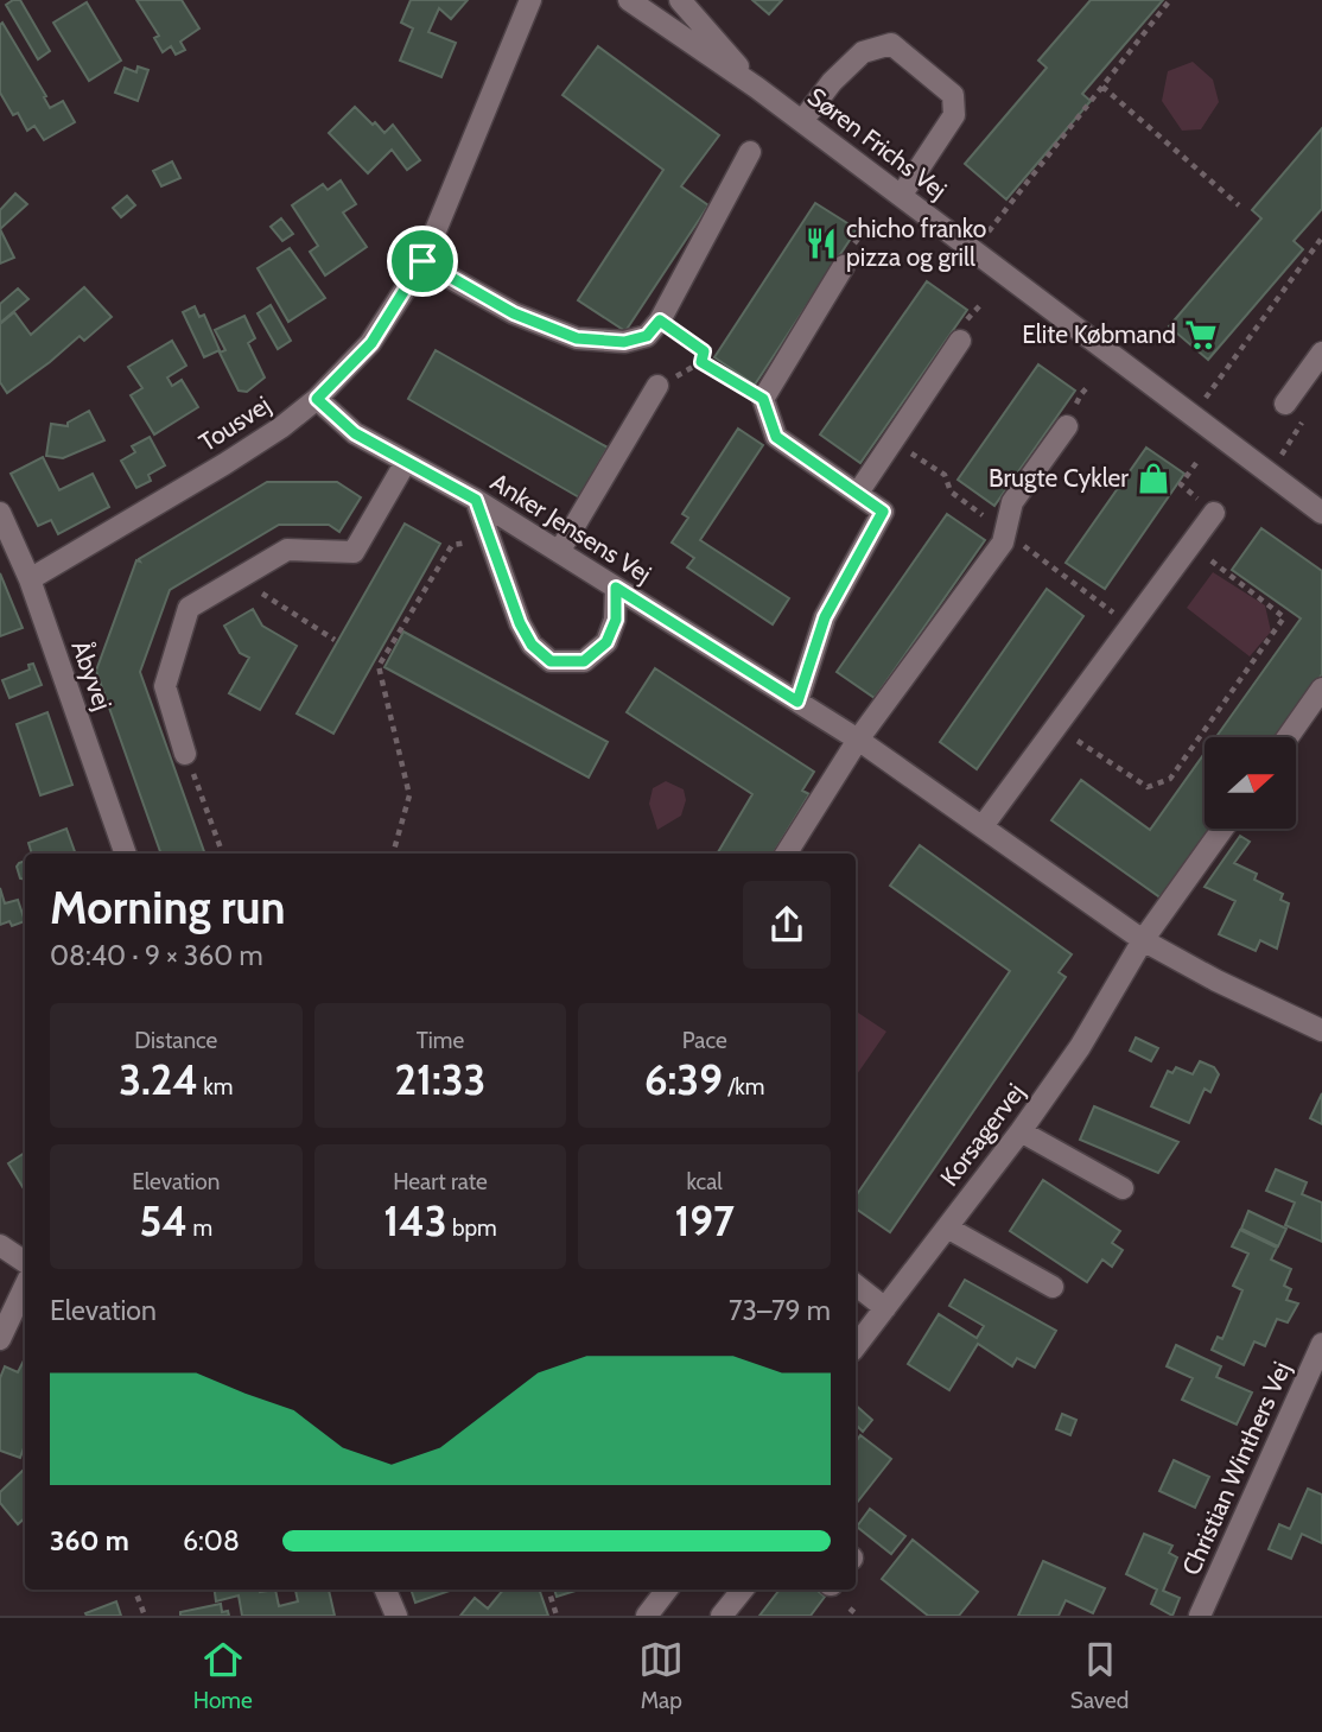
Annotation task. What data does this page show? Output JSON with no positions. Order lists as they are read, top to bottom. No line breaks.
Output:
{"streets":{"street":["Søren Frichs Vej","Tousvej","Anker Jensens Vej","Åbyvej","Korsagervej","Christian Winthers Vej"]},"crossings":[["Tousvej","Anker Jensens Vej"],["Tousvej","Åbyvej"],["Anker Jensens Vej","Korsagervej"]],"places":{"restaurant":["chicho franko pizza og grill"],"supermarket":["Elite Købmand"],"shop":["Brugte Cykler"]},"north":"right","page":{"heading":["Morning run","08:40 · 9 × 360 m"],"stats":[["Distance","3.24 km"],["Time","21:33"],["Pace","6:39 /km"],["Elevation","54 m"],["Heart rate","143 bpm"],["kcal","197"]],"chart":["Elevation","73–79 m"],"list":[{"name":"360 m","note":"6:08"}],"tabs":["Home","Map","Saved"]}}
